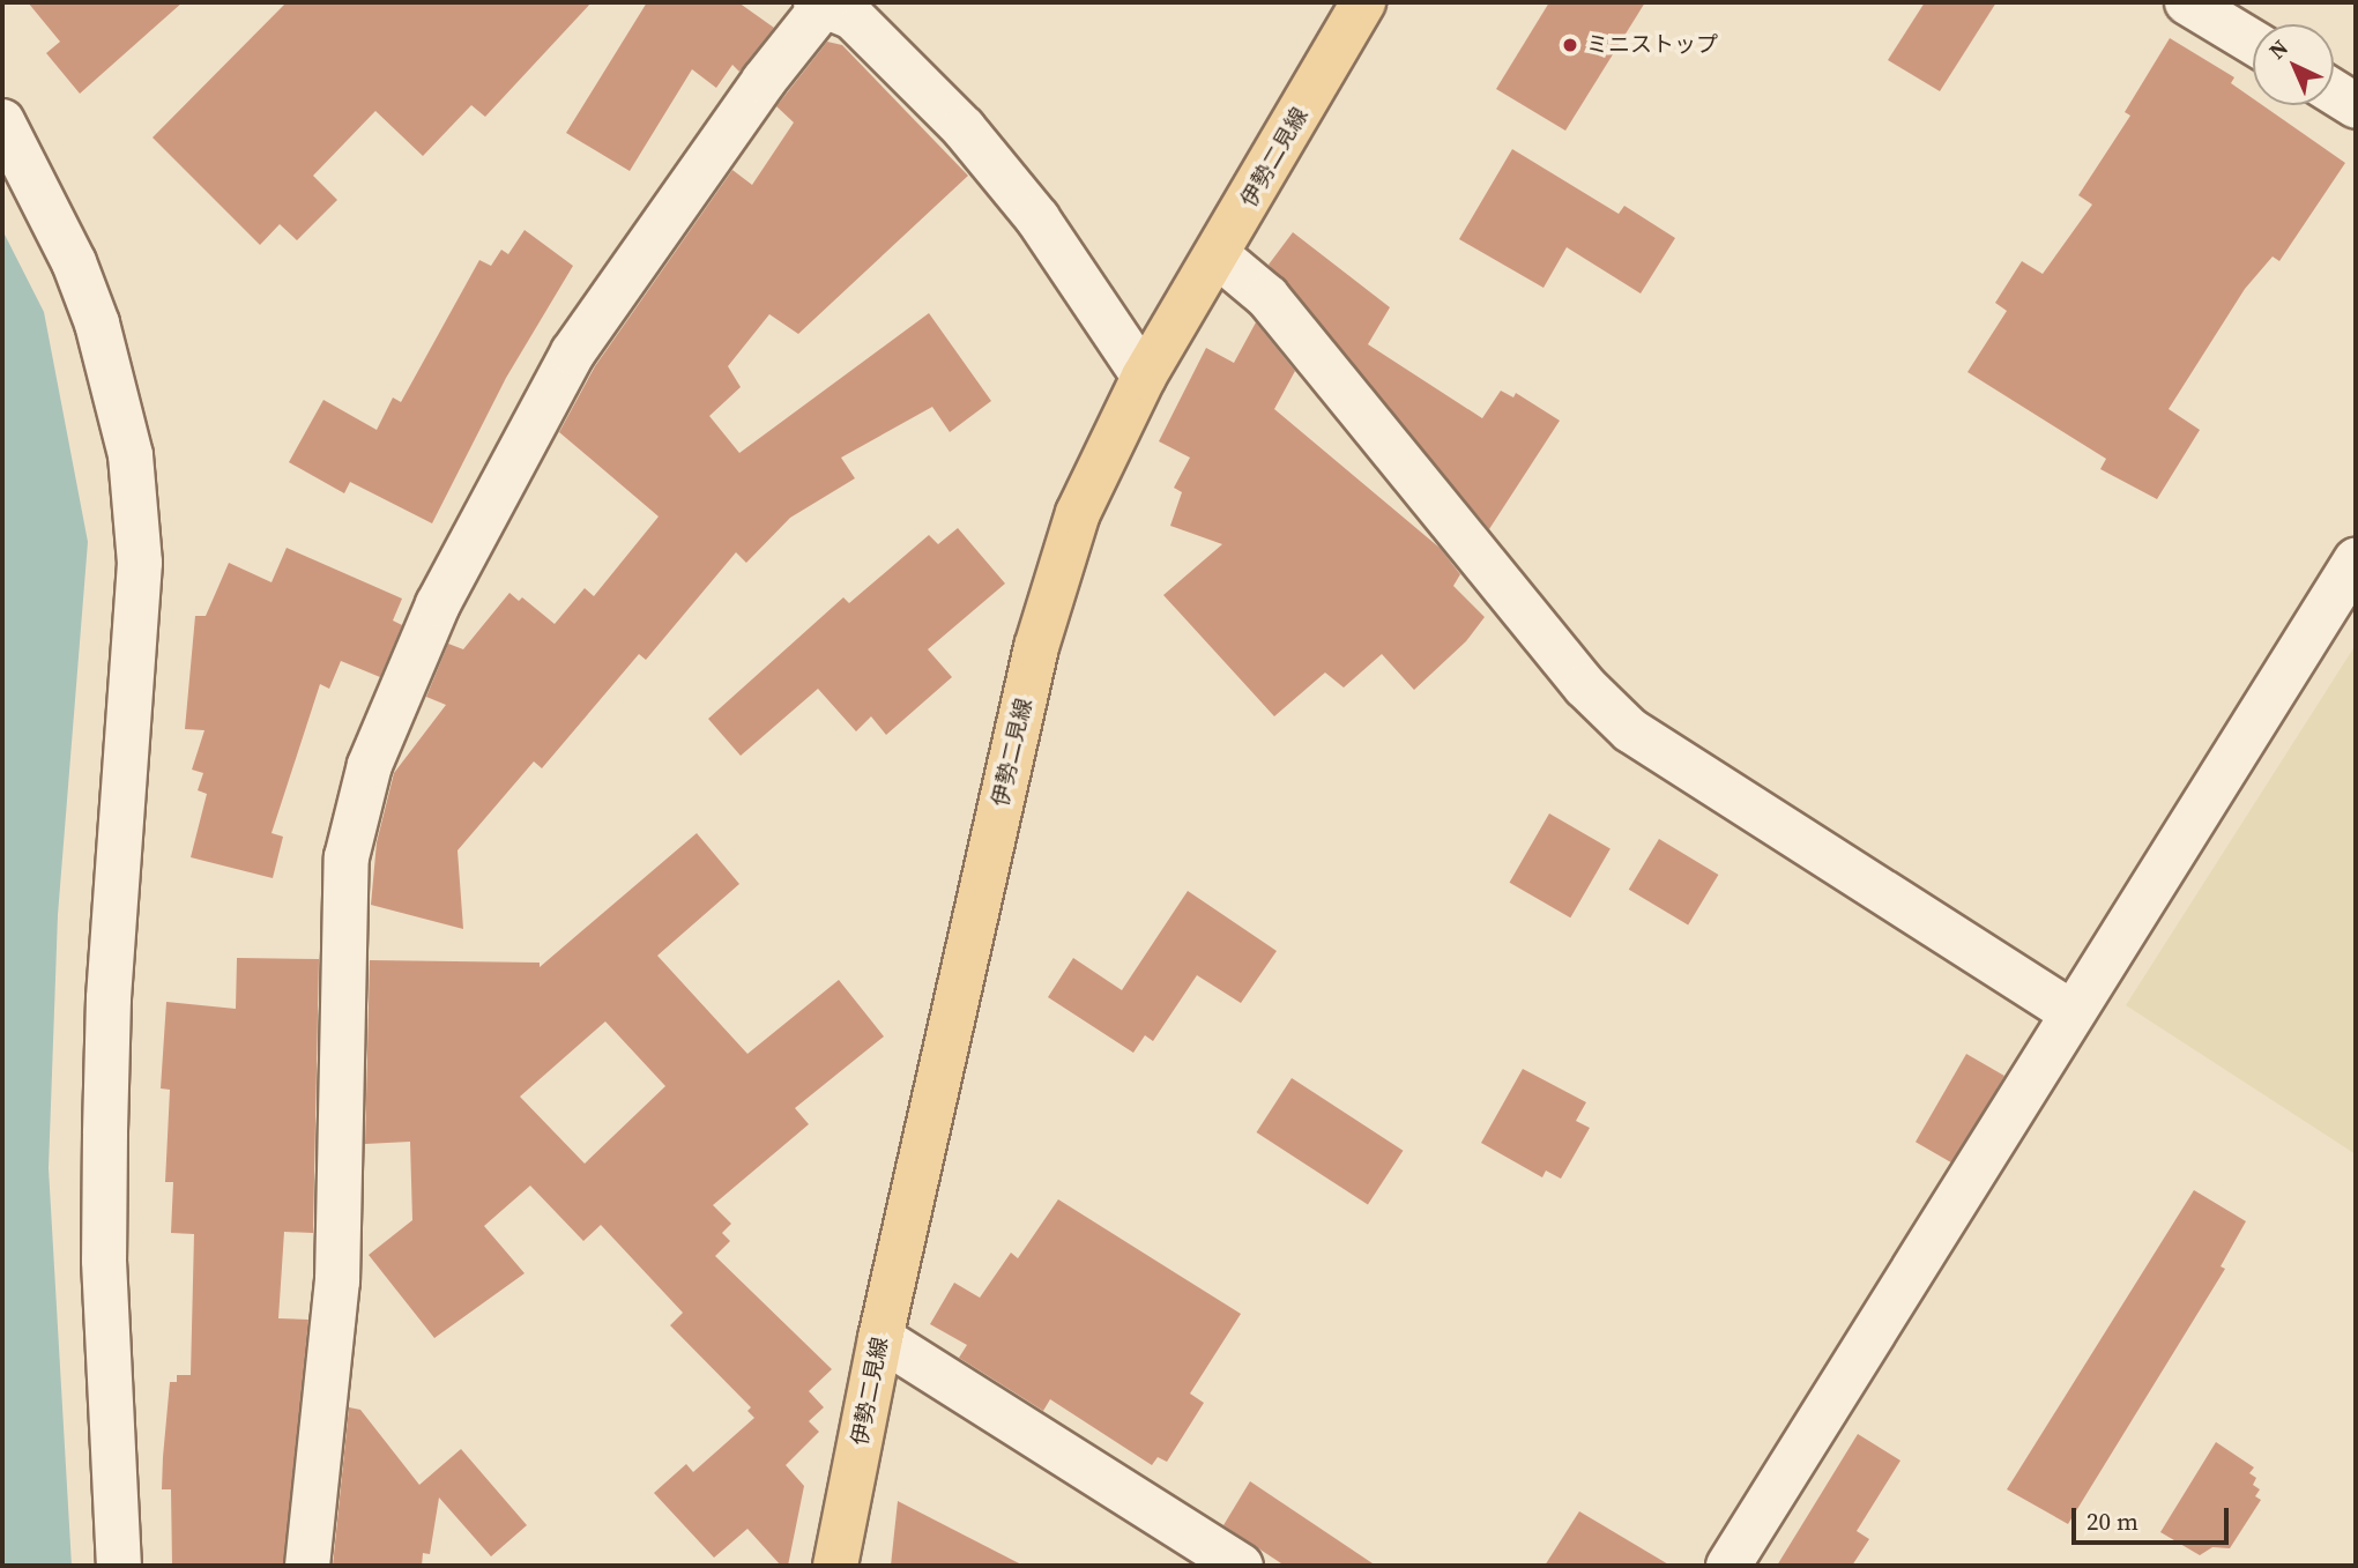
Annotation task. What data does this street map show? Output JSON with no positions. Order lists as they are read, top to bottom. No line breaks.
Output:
{"streets":{"main road":["伊勢二見線"]},"places":["ミニストップ"],"scale_bar":"20 m","north":"top left"}
